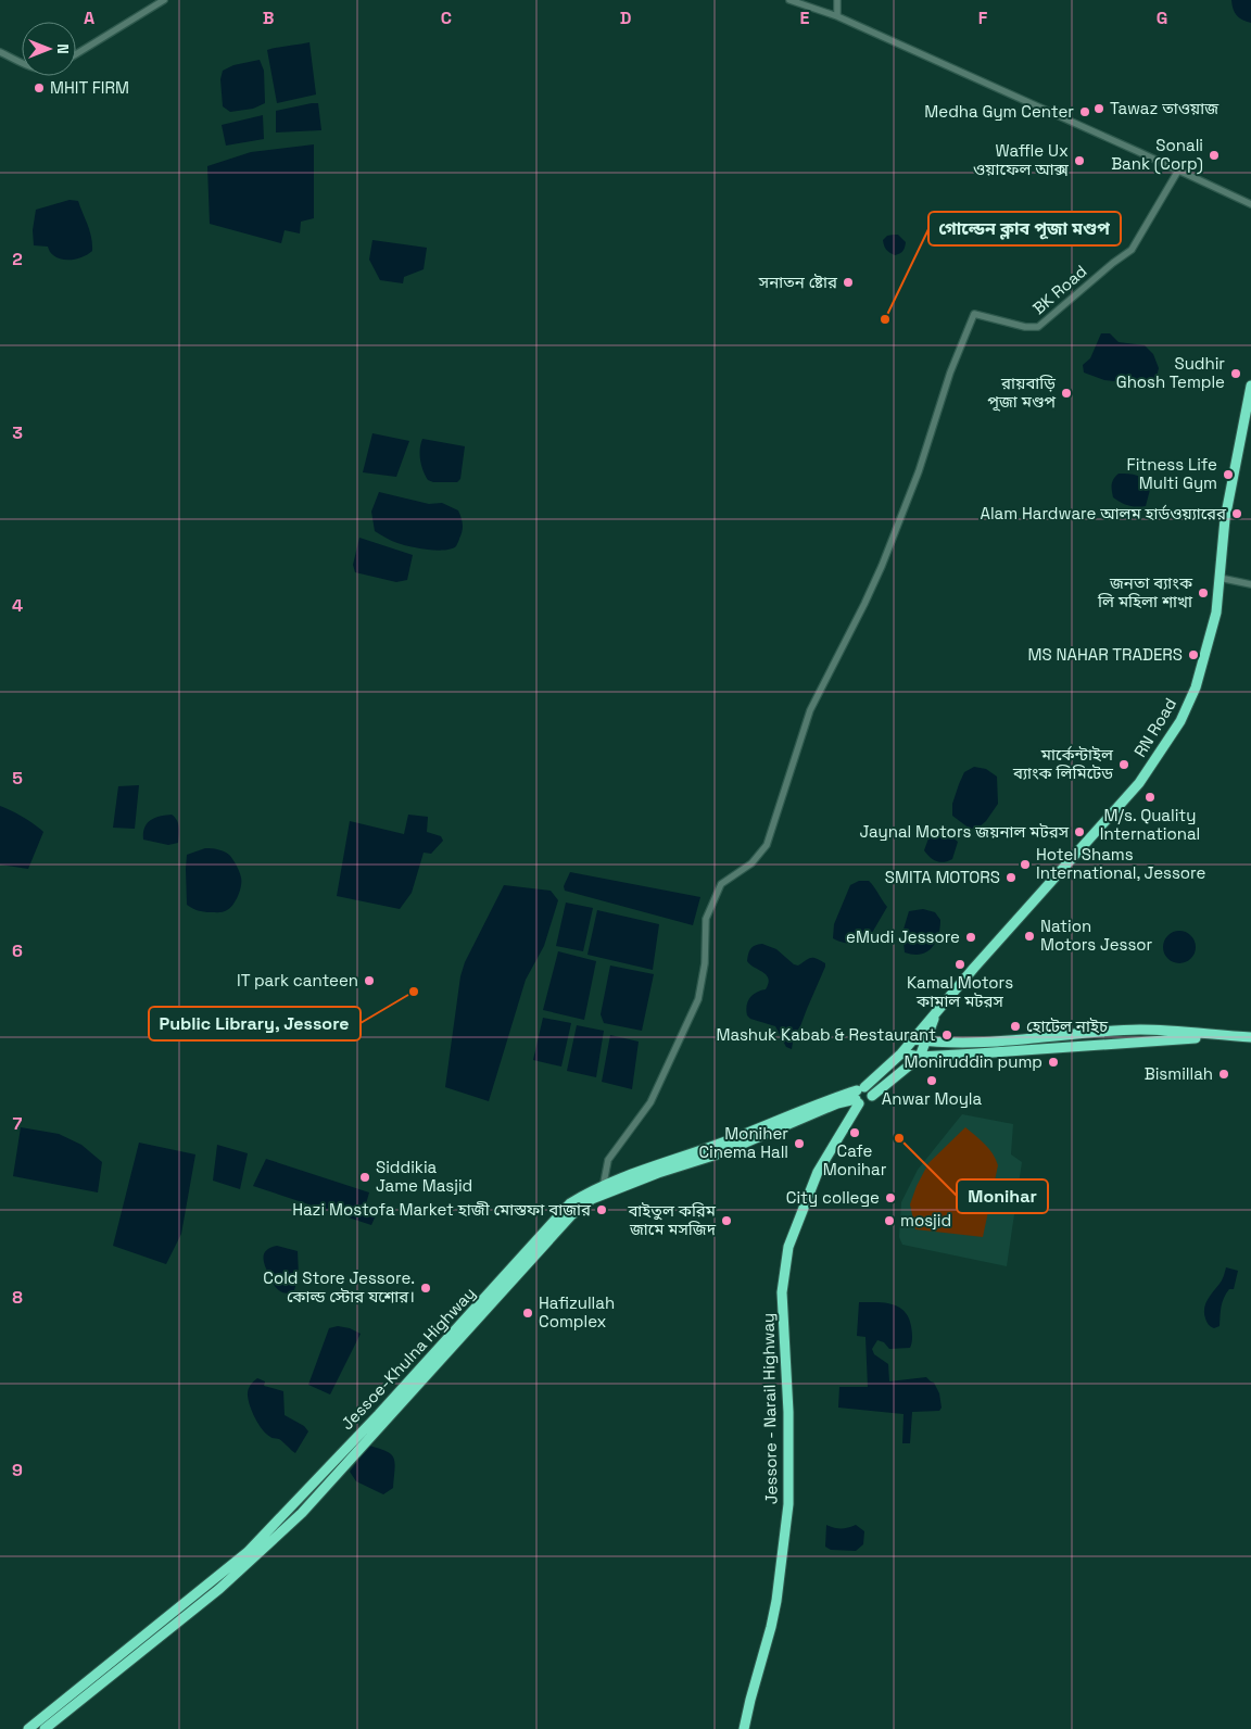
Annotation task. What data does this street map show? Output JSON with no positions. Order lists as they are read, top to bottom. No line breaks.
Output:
{"streets":{"highway":["RN Road","Jessoe-Khulna Highway","Jessore - Narail Highway"],"street":["BK Road"]},"crossings":[["BK Road","Jessoe-Khulna Highway"],["RN Road","Jessoe-Khulna Highway"],["Jessoe-Khulna Highway","Jessore - Narail Highway"]],"places":["MHIT FIRM","Tawaz তাওয়াজ","Medha Gym Center","Sonali Bank (Corp)","Waffle Ux ওয়াফেল আক্স","সনাতন ষ্টোর","গোল্ডেন ক্লাব পূজা মণ্ডপ","Sudhir Ghosh Temple","রায়বাড়ি পূজা মণ্ডপ","Fitness Life Multi Gym","Alam Hardware আলম হার্ডওয়্যারের","জনতা ব্যাংক লি মহিলা শাখা","MS NAHAR TRADERS","মার্কেন্টাইল ব্যাংক লিমিটেড","M/s. Quality International","Jaynal Motors জয়নাল মটরস","Hotel Shams International, Jessore","SMITA MOTORS","Nation Motors Jessor","eMudi Jessore","Kamal Motors কামাল মটরস","IT park canteen","Public Library, Jessore","হোটেল নাইচ","Mashuk Kabab & Restaurant","Moniruddin pump","Bismillah","Anwar Moyla","Cafe Monihar","Monihar","Moniher Cinema Hall","Siddikia Jame Masjid","City college","Hazi Mostofa Market হাজী মোস্তফা বাজার","বাইতুল করিম জামে মসজিদ","mosjid","Cold Store Jessore. কোল্ড স্টোর যশোর।","Hafizullah Complex"],"north":"right","grid":{"columns":["A","B","C","D","E","F","G"],"rows":["2","3","4","5","6","7","8","9"]}}
